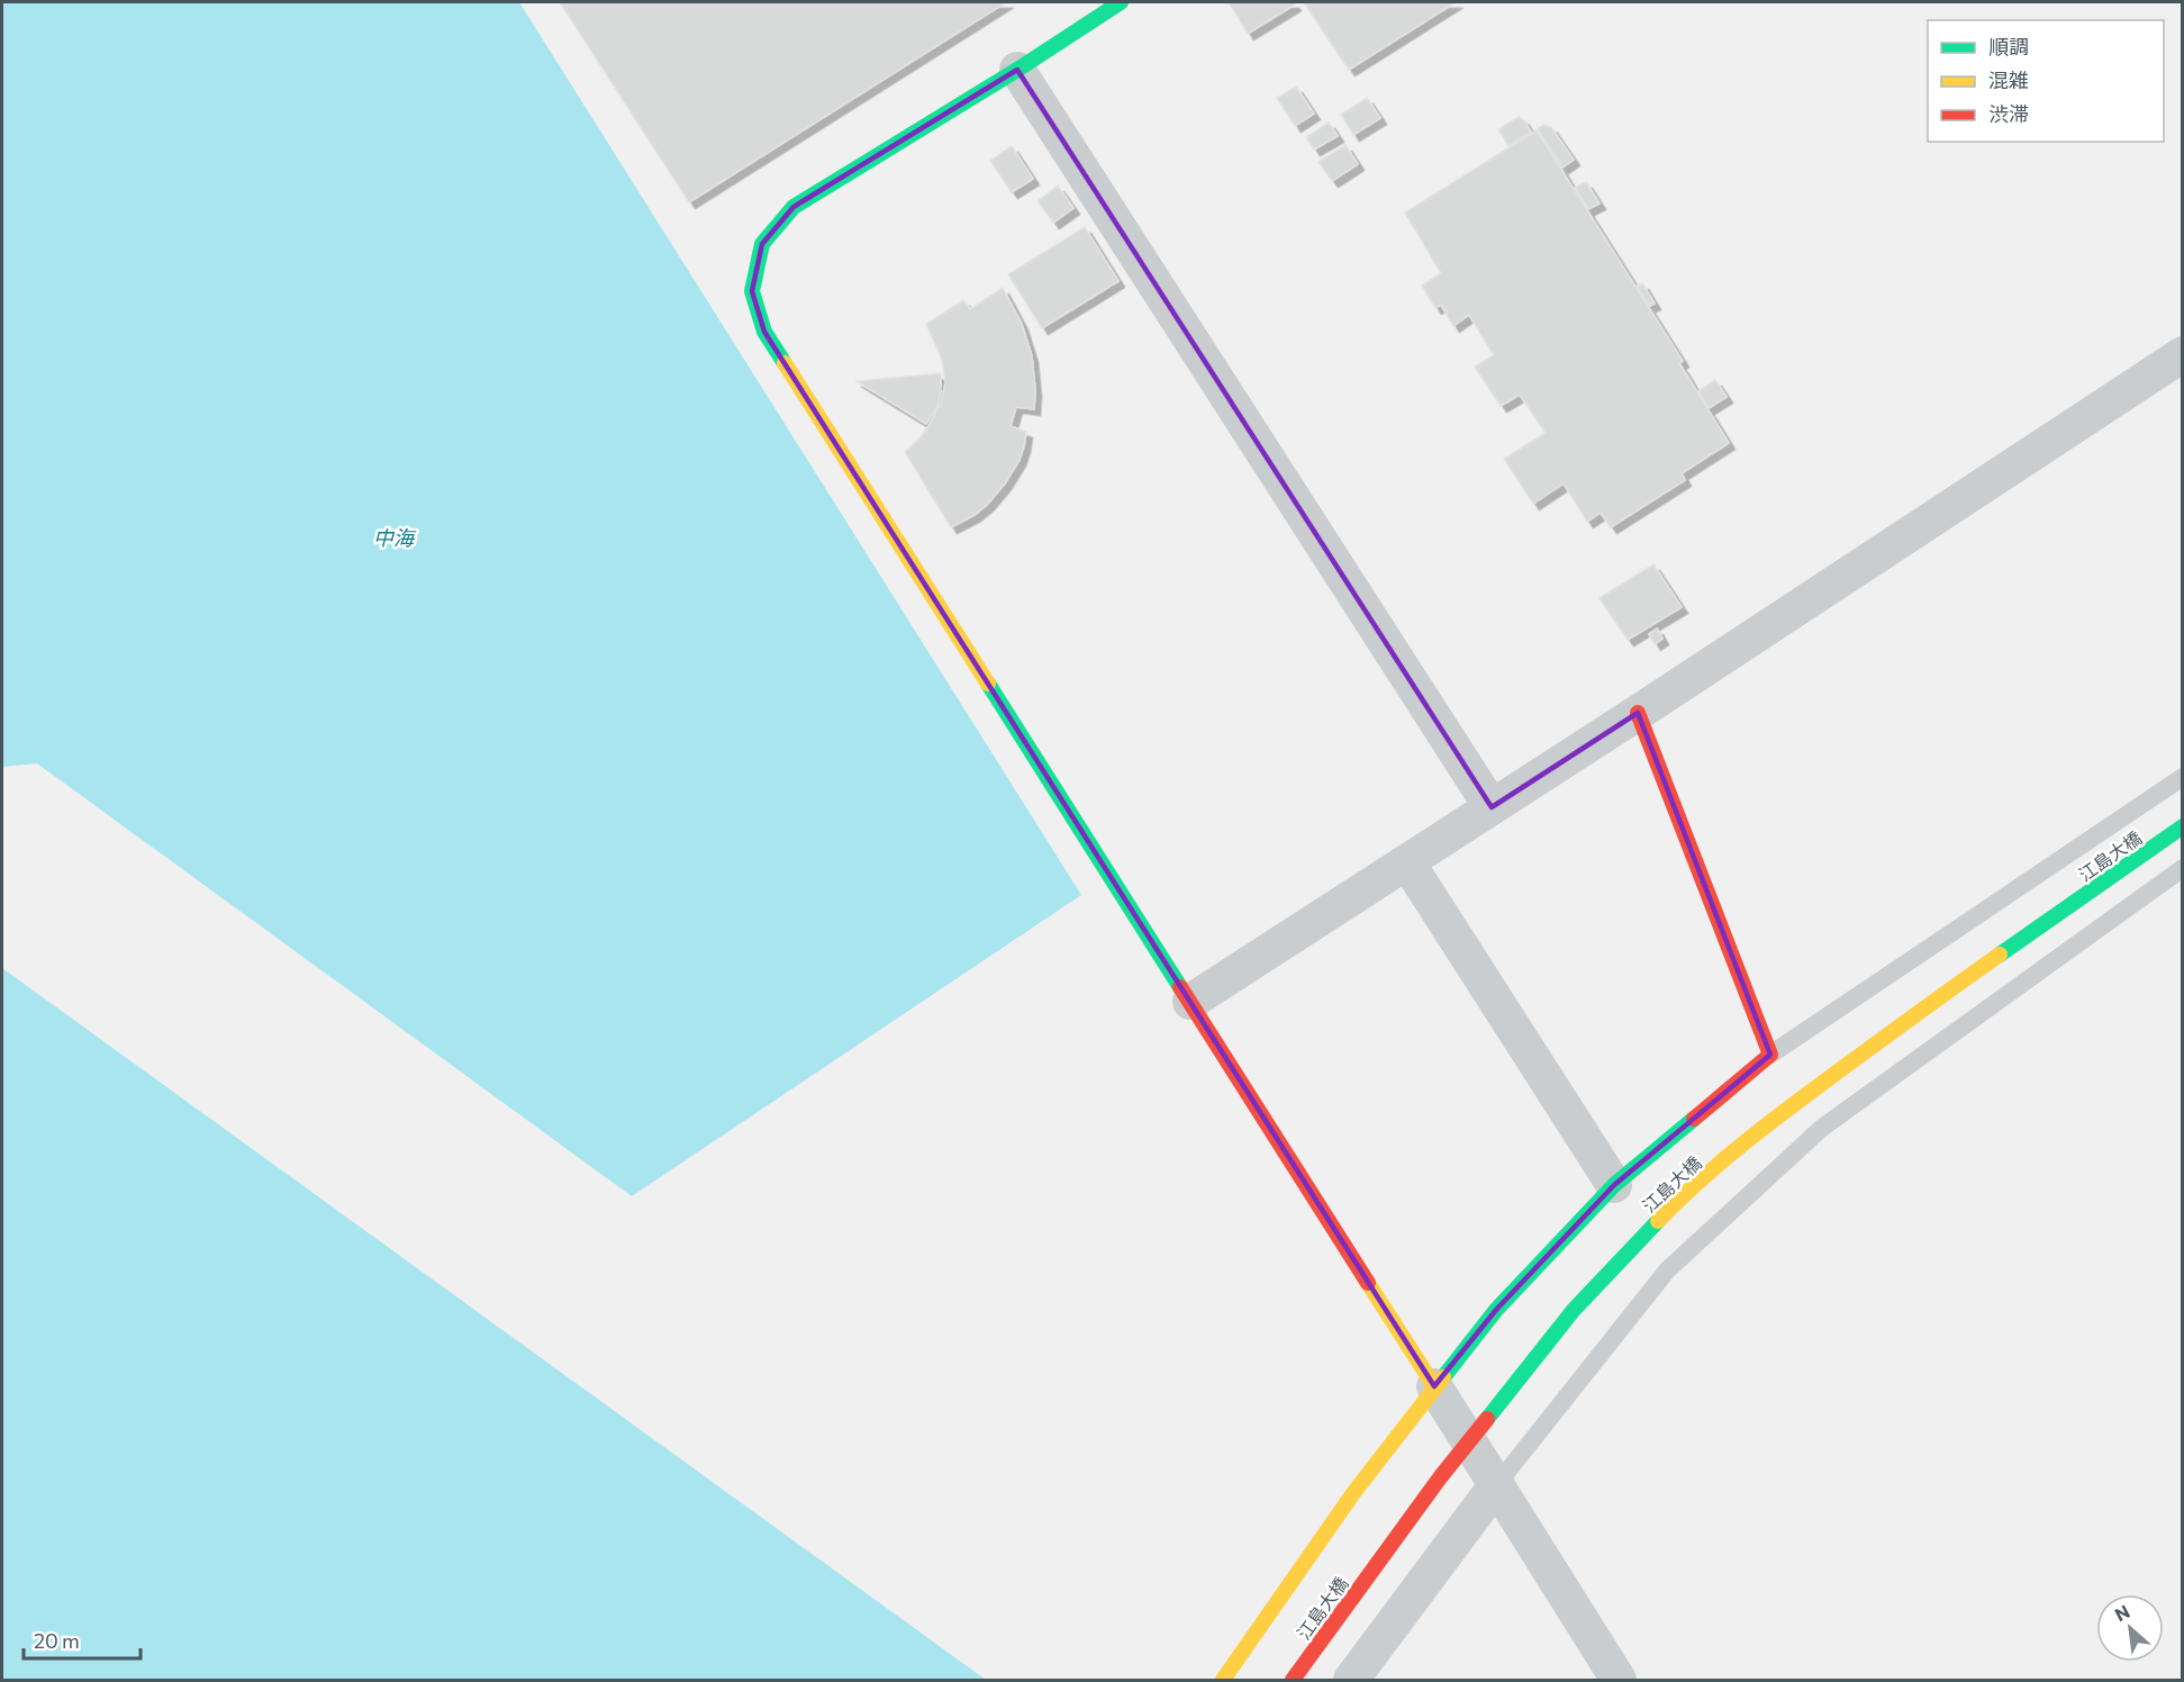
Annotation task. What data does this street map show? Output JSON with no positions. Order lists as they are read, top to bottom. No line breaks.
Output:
{"streets":{"street":["江島大橋"]},"water":["中海"],"legend":["順調","混雑","渋滞"],"scale_bar":"20 m","north":"top left"}
